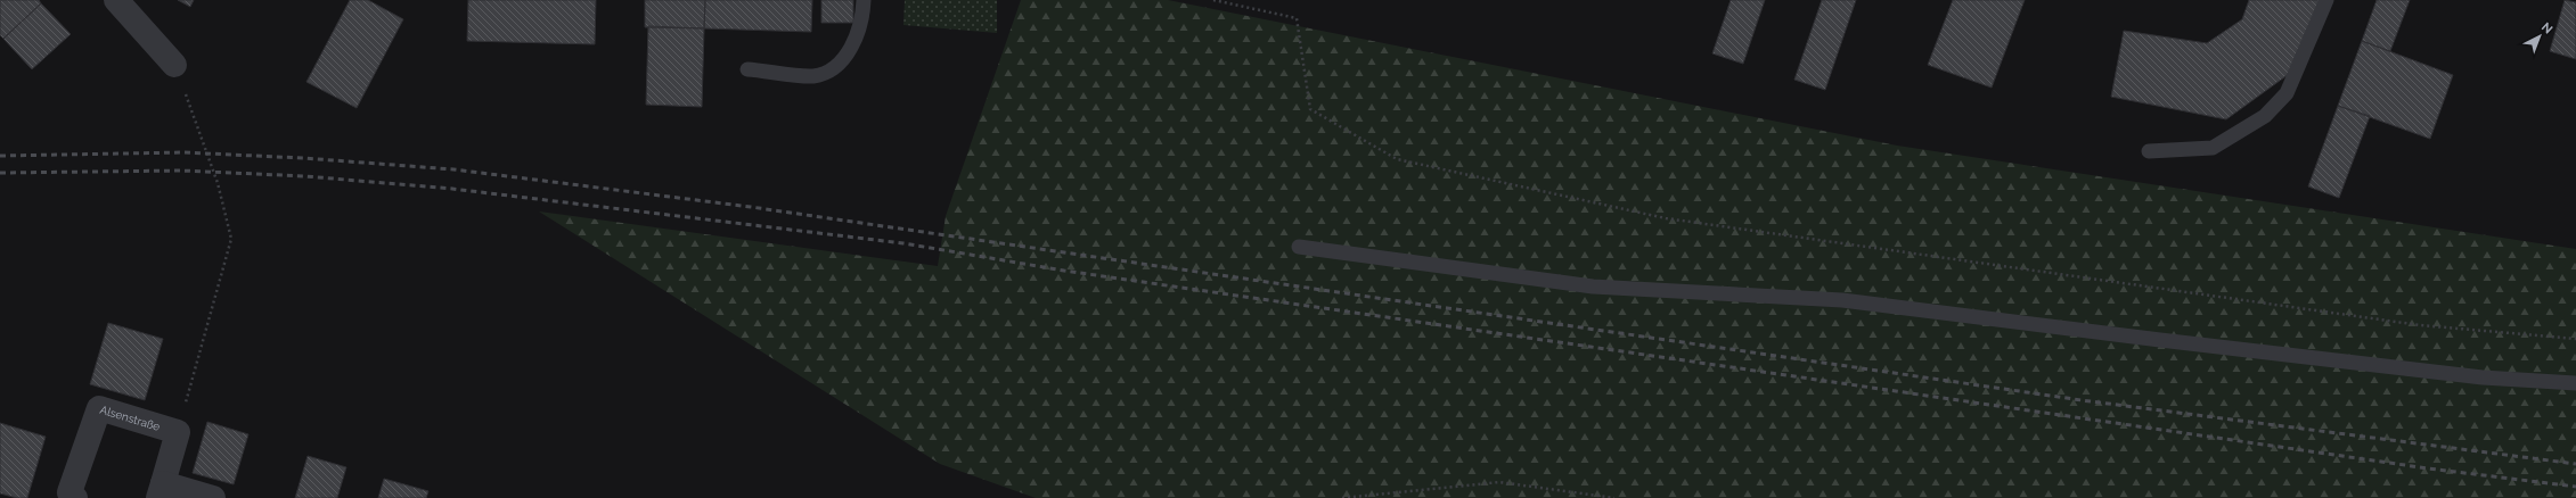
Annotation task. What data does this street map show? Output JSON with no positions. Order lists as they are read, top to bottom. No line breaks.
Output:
{"streets":{"street":["Alsenstraße"]},"north":"top right"}
